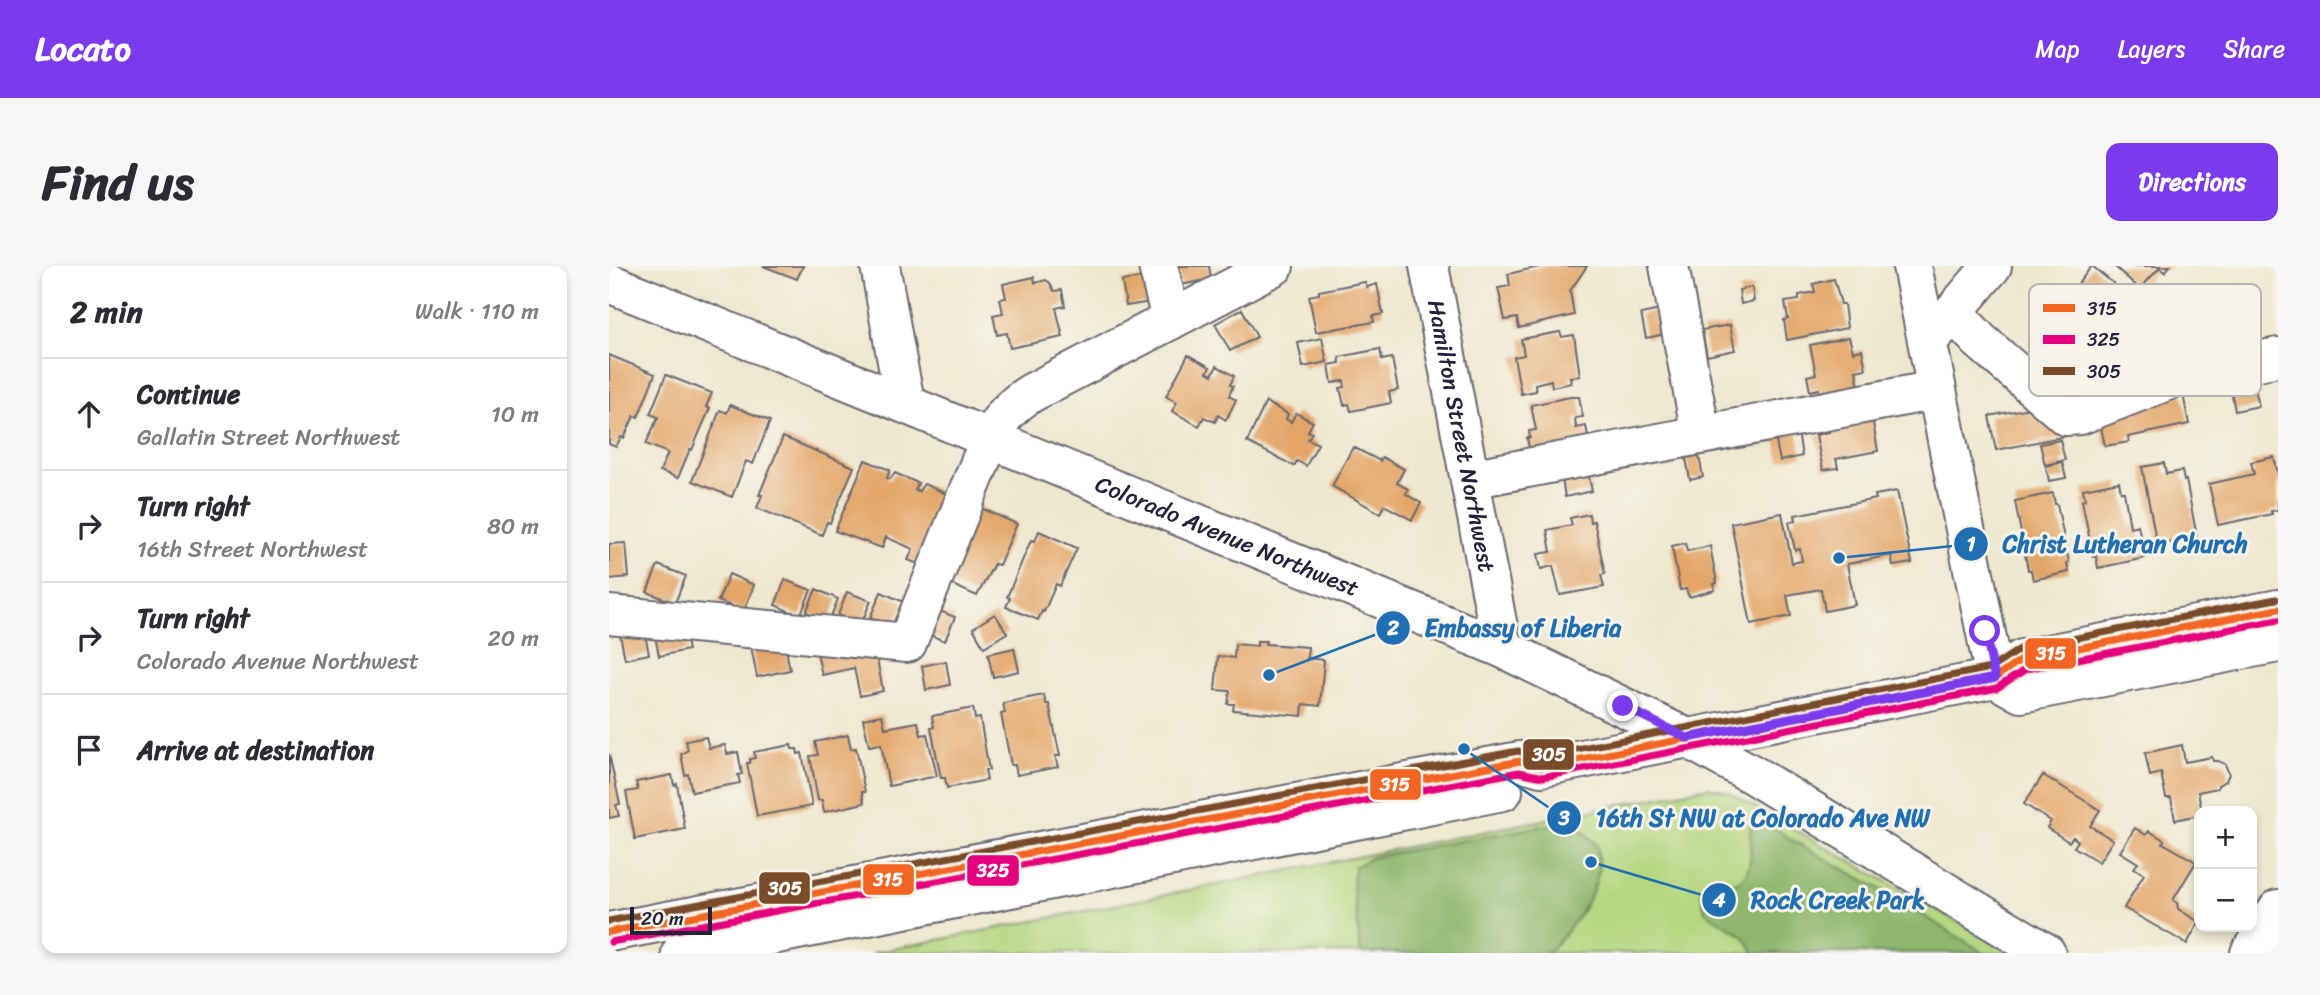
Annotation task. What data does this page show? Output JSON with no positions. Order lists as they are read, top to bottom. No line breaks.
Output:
{"streets":{"street":["Hamilton Street Northwest","Colorado Avenue Northwest"]},"crossings":[["Hamilton Street Northwest","Colorado Avenue Northwest"]],"places":["Christ Lutheran Church","Embassy of Liberia","16th St NW at Colorado Ave NW","Rock Creek Park"],"lines":["transit line 305","transit line 315","transit line 325"],"legend":["315","325","305"],"scale_bar":"20 m","page":{"header":"Locato","nav":["Map","Layers","Share"],"title":"Find us","buttons":"Directions","heading":["2 min","Walk · 110 m"],"list":[["Continue","Gallatin Street Northwest","10 m"],["Turn right","16th Street Northwest","80 m"],["Turn right","Colorado Avenue Northwest","20 m"],"Arrive at destination"],"map_buttons":["+","−"],"scale":"20 m"}}
